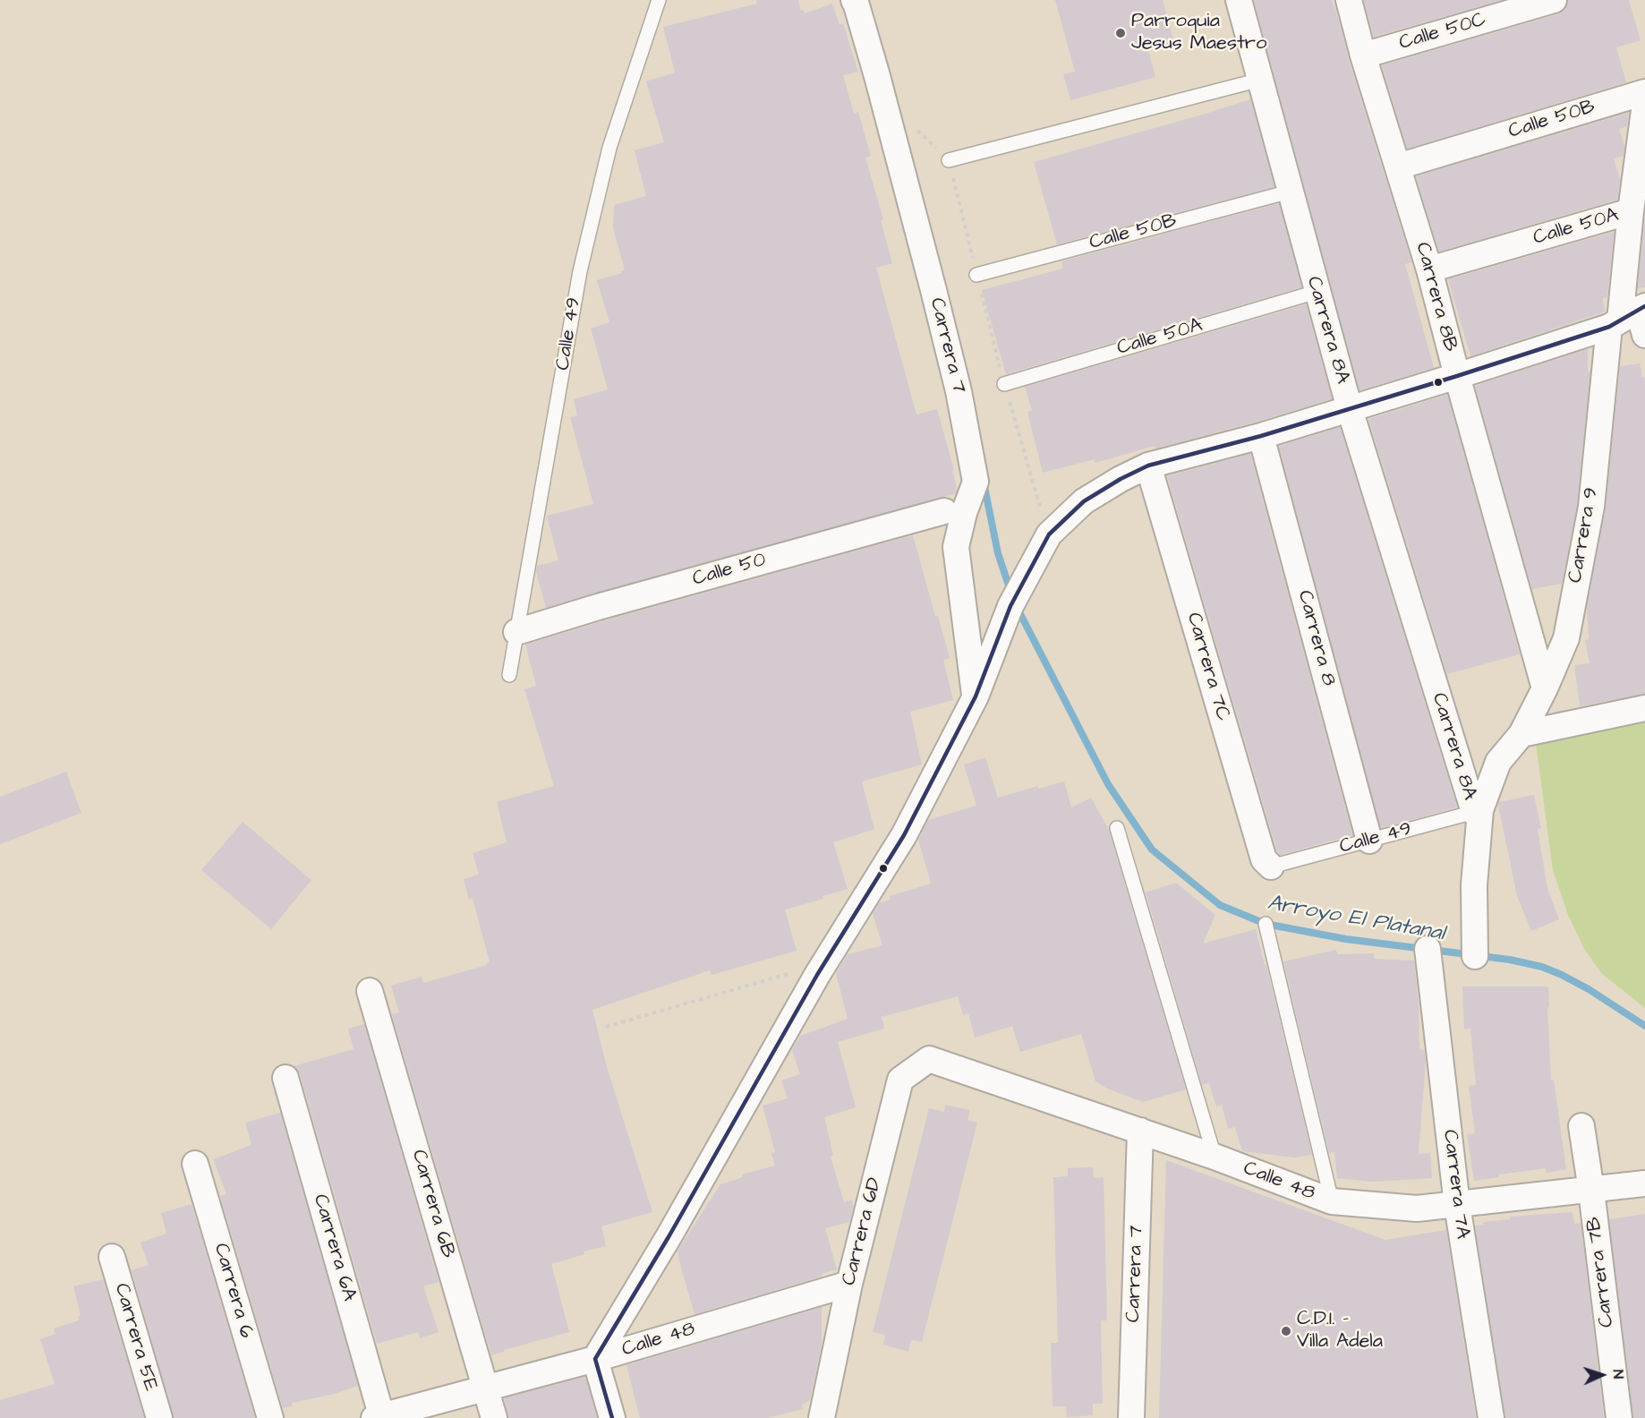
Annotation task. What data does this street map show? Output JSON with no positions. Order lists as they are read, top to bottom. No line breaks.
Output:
{"streets":{"street":["Calle 50C","Calle 50B","Calle 50A","Carrera 8B","Carrera 8A","Carrera 7","Carrera 9","Calle 50","Carrera 8","Carrera 7C","Calle 48","Carrera 7A","Carrera 6B","Carrera 6D","Carrera 6A","Carrera 7B","Carrera 6","Carrera 5E"],"lane":["Calle 49"]},"crossings":[["Calle 50C","Carrera 8B"],["Calle 50B","Carrera 8B"],["Calle 50B","Carrera 8A"],["Calle 50A","Carrera 8B"],["Calle 50A","Carrera 8A"],["Calle 50A","Carrera 9"],["Carrera 8B","Carrera 9"],["Carrera 8A","Calle 49"],["Carrera 8A","Carrera 9"],["Calle 49","Carrera 9"],["Calle 49","Calle 50"],["Calle 49","Carrera 8"],["Calle 49","Carrera 7C"],["Carrera 7","Calle 48"],["Calle 48","Carrera 7A"],["Calle 48","Carrera 6B"],["Calle 48","Carrera 6D"],["Calle 48","Carrera 6A"],["Calle 48","Carrera 7B"]],"water":["Arroyo El Platanal"],"places":["Parroquia Jesus Maestro","C.D.I. - Villa Adela"],"north":"right"}
